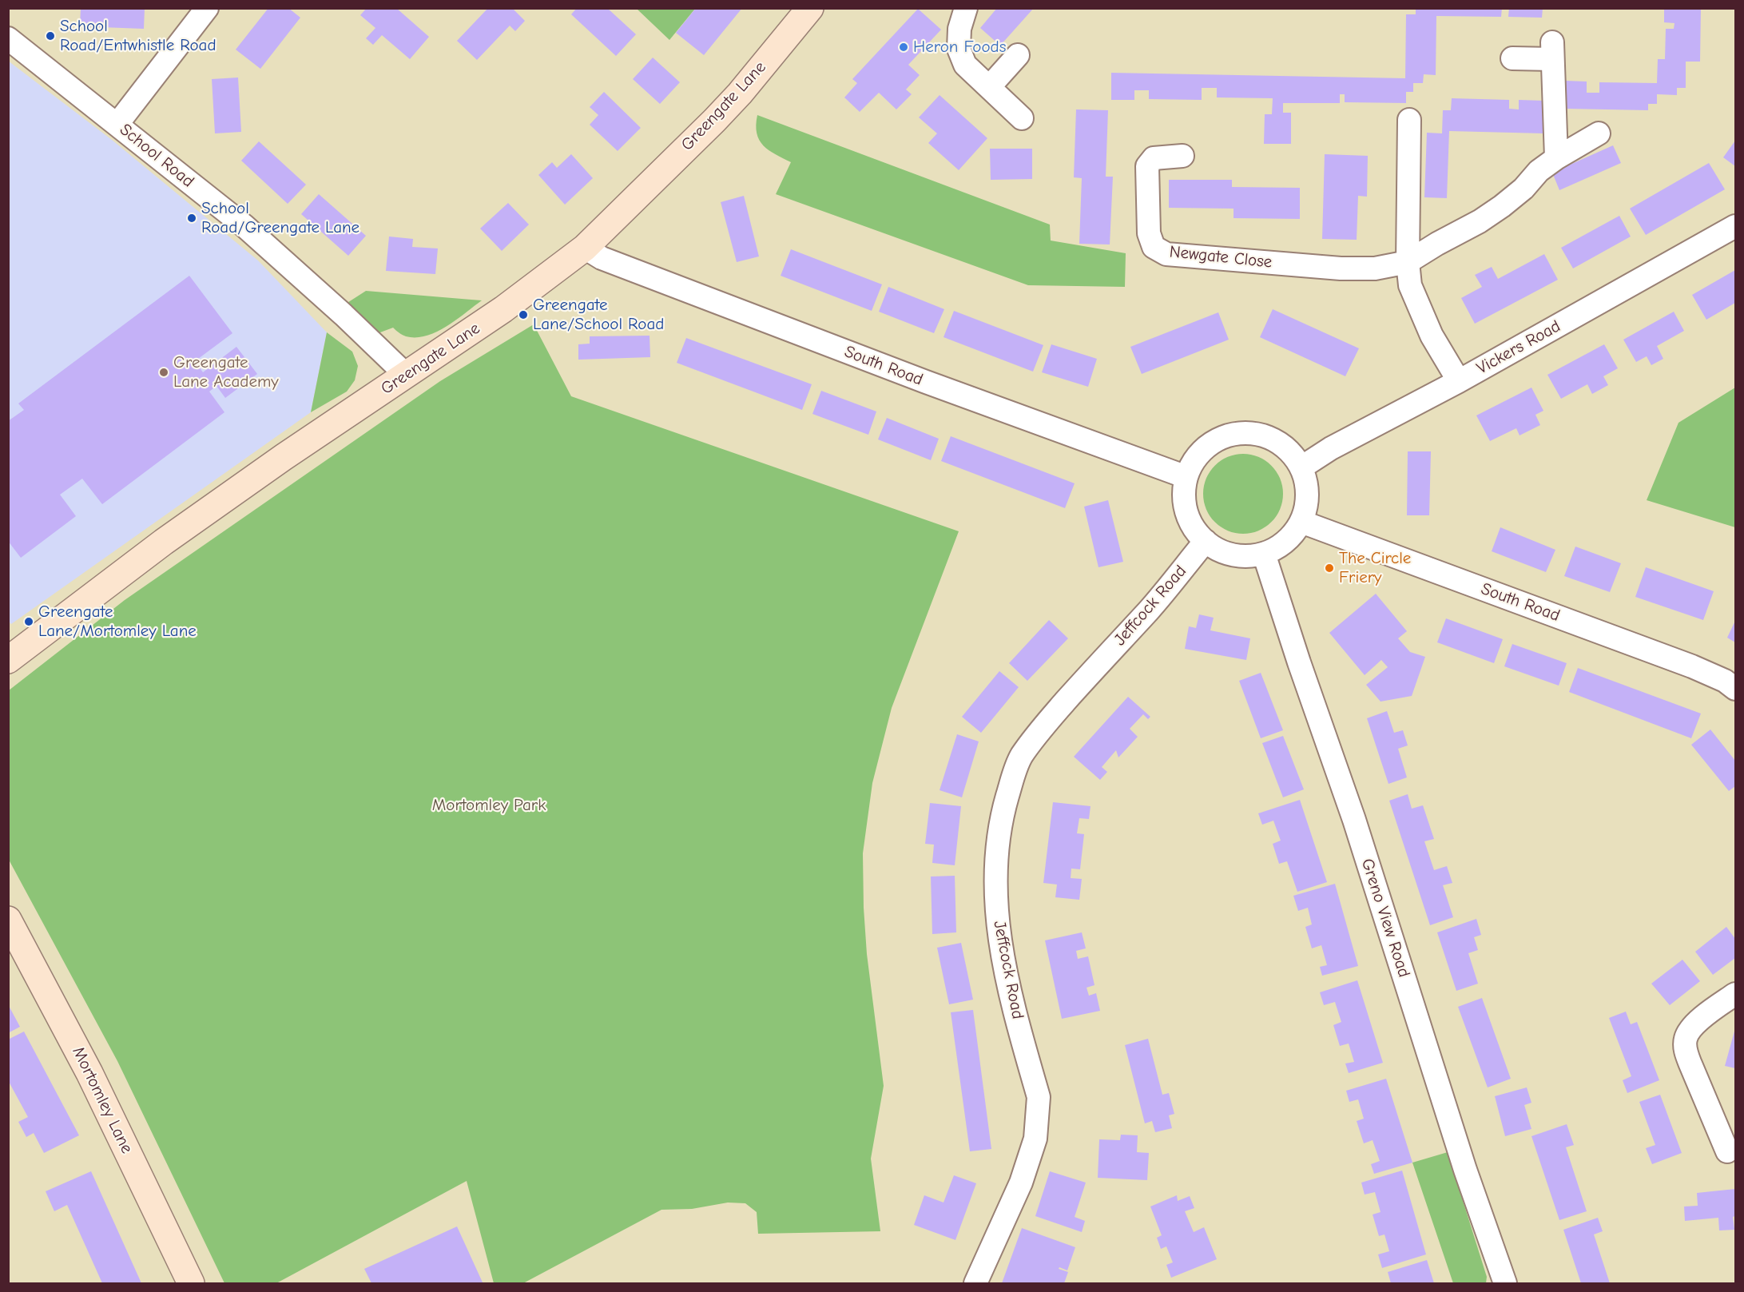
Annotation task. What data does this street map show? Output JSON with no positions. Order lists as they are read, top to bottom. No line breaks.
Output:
{"streets":{"street":["Greengate Lane","School Road","Newgate Close","Vickers Road","South Road","Jeffcock Road","Greno View Road","Mortomley Lane"]},"crossings":[["Greengate Lane","School Road"],["Greengate Lane","South Road"],["Vickers Road","South Road"],["Vickers Road","Jeffcock Road"],["Vickers Road","Greno View Road"],["South Road","Jeffcock Road"],["South Road","Greno View Road"],["Jeffcock Road","Greno View Road"]],"parks":["Mortomley Park"],"places":["School Road/Entwhistle Road","Heron Foods","School Road/Greengate Lane","Greengate Lane/School Road","Greengate Lane Academy","The Circle Friery","Greengate Lane/Mortomley Lane"]}
